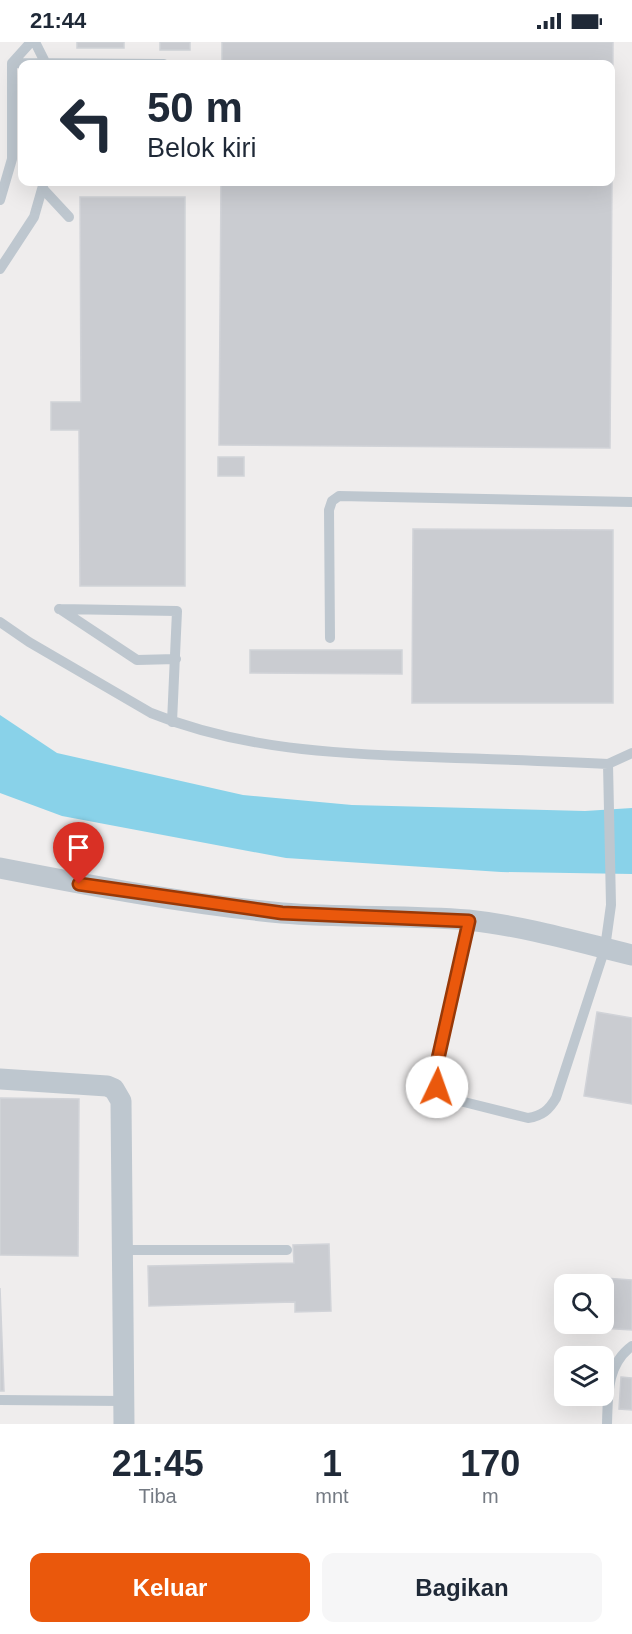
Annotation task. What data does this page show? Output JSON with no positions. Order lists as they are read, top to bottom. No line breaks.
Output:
{"page":{"status":"21:44","turn":["50 m","Belok kiri"],"eta":["21:45","Tiba","1","mnt","170","m"],"buttons":["Keluar","Bagikan"]}}
